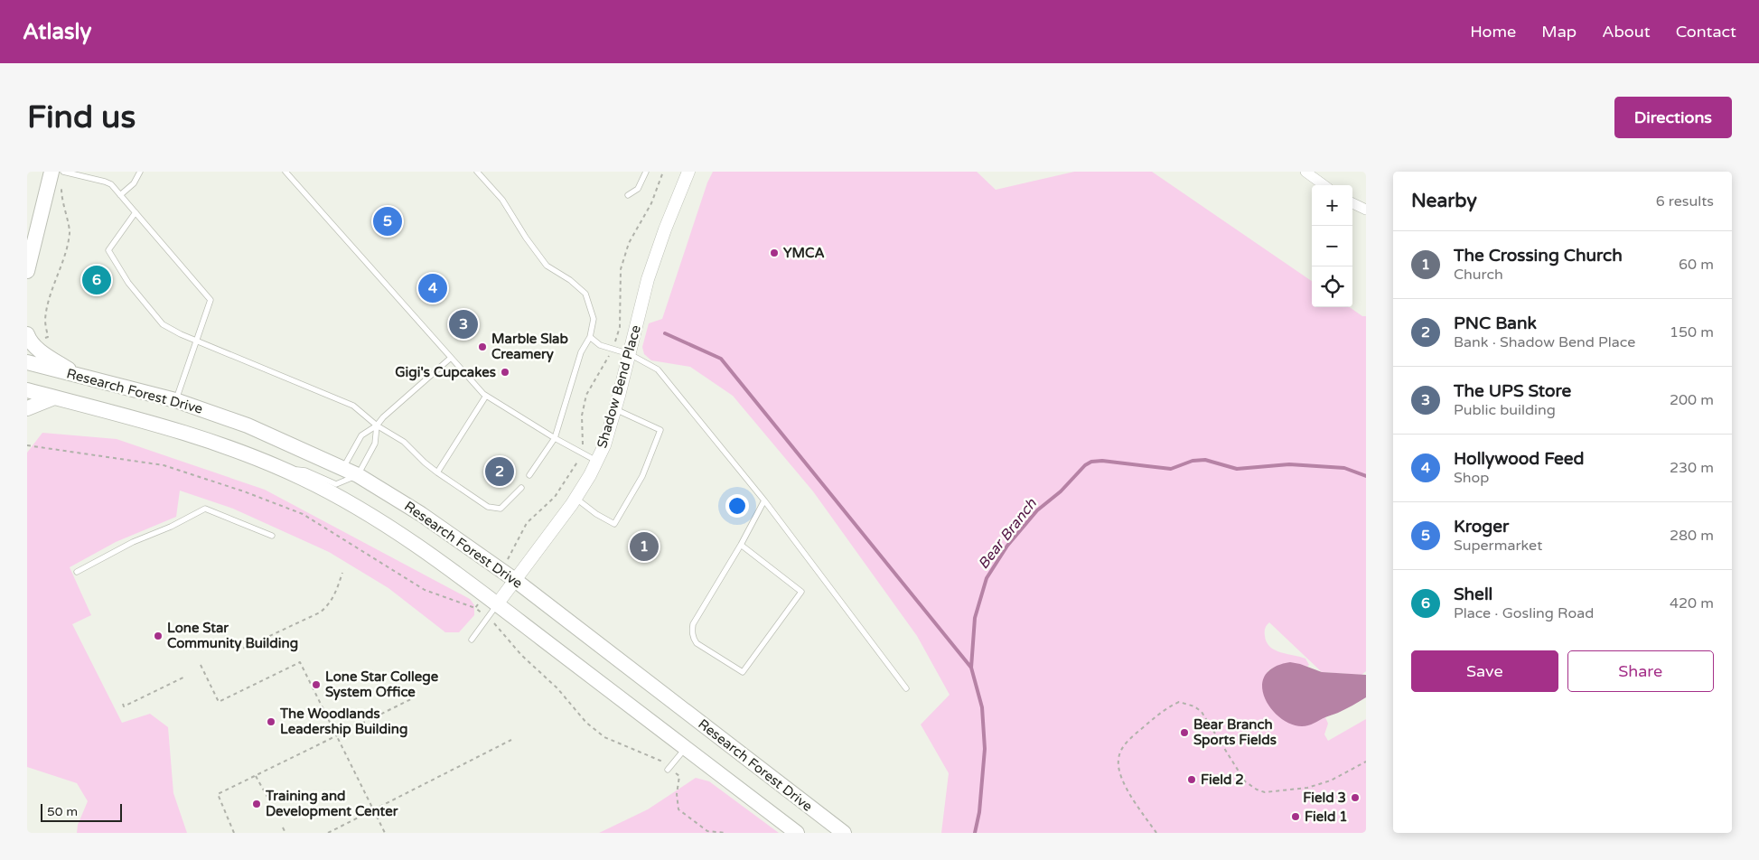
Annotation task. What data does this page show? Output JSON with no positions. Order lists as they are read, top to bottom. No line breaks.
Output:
{"streets":{"main road":["Research Forest Drive"],"street":["Shadow Bend Place"]},"crossings":[["Shadow Bend Place","Research Forest Drive"]],"water":["Bear Branch"],"places":["YMCA","Marble Slab Creamery","Gigi's Cupcakes","Lone Star Community Building","Lone Star College System Office","The Woodlands Leadership Building","Bear Branch Sports Fields","Field 2","Field 3","Training and Development Center","Field 1"],"scale_bar":"50 m","page":{"header":"Atlasly","nav":["Home","Map","About","Contact"],"buttons":["Directions",["Save","Share"]],"title":"Find us","heading":["Nearby","6 results"],"map_buttons":["+","−"],"pins":["5","6","4","3","2","1"],"list":[{"mark":"1","name":"The Crossing Church","note":"Church","value":"60 m"},{"mark":"2","name":"PNC Bank","note":"Bank · Shadow Bend Place","value":"150 m"},{"mark":"3","name":"The UPS Store","note":"Public building","value":"200 m"},{"mark":"4","name":"Hollywood Feed","note":"Shop","value":"230 m"},{"mark":"5","name":"Kroger","note":"Supermarket","value":"280 m"},{"mark":"6","name":"Shell","note":"Place · Gosling Road","value":"420 m"}],"scale":"50 m"}}
